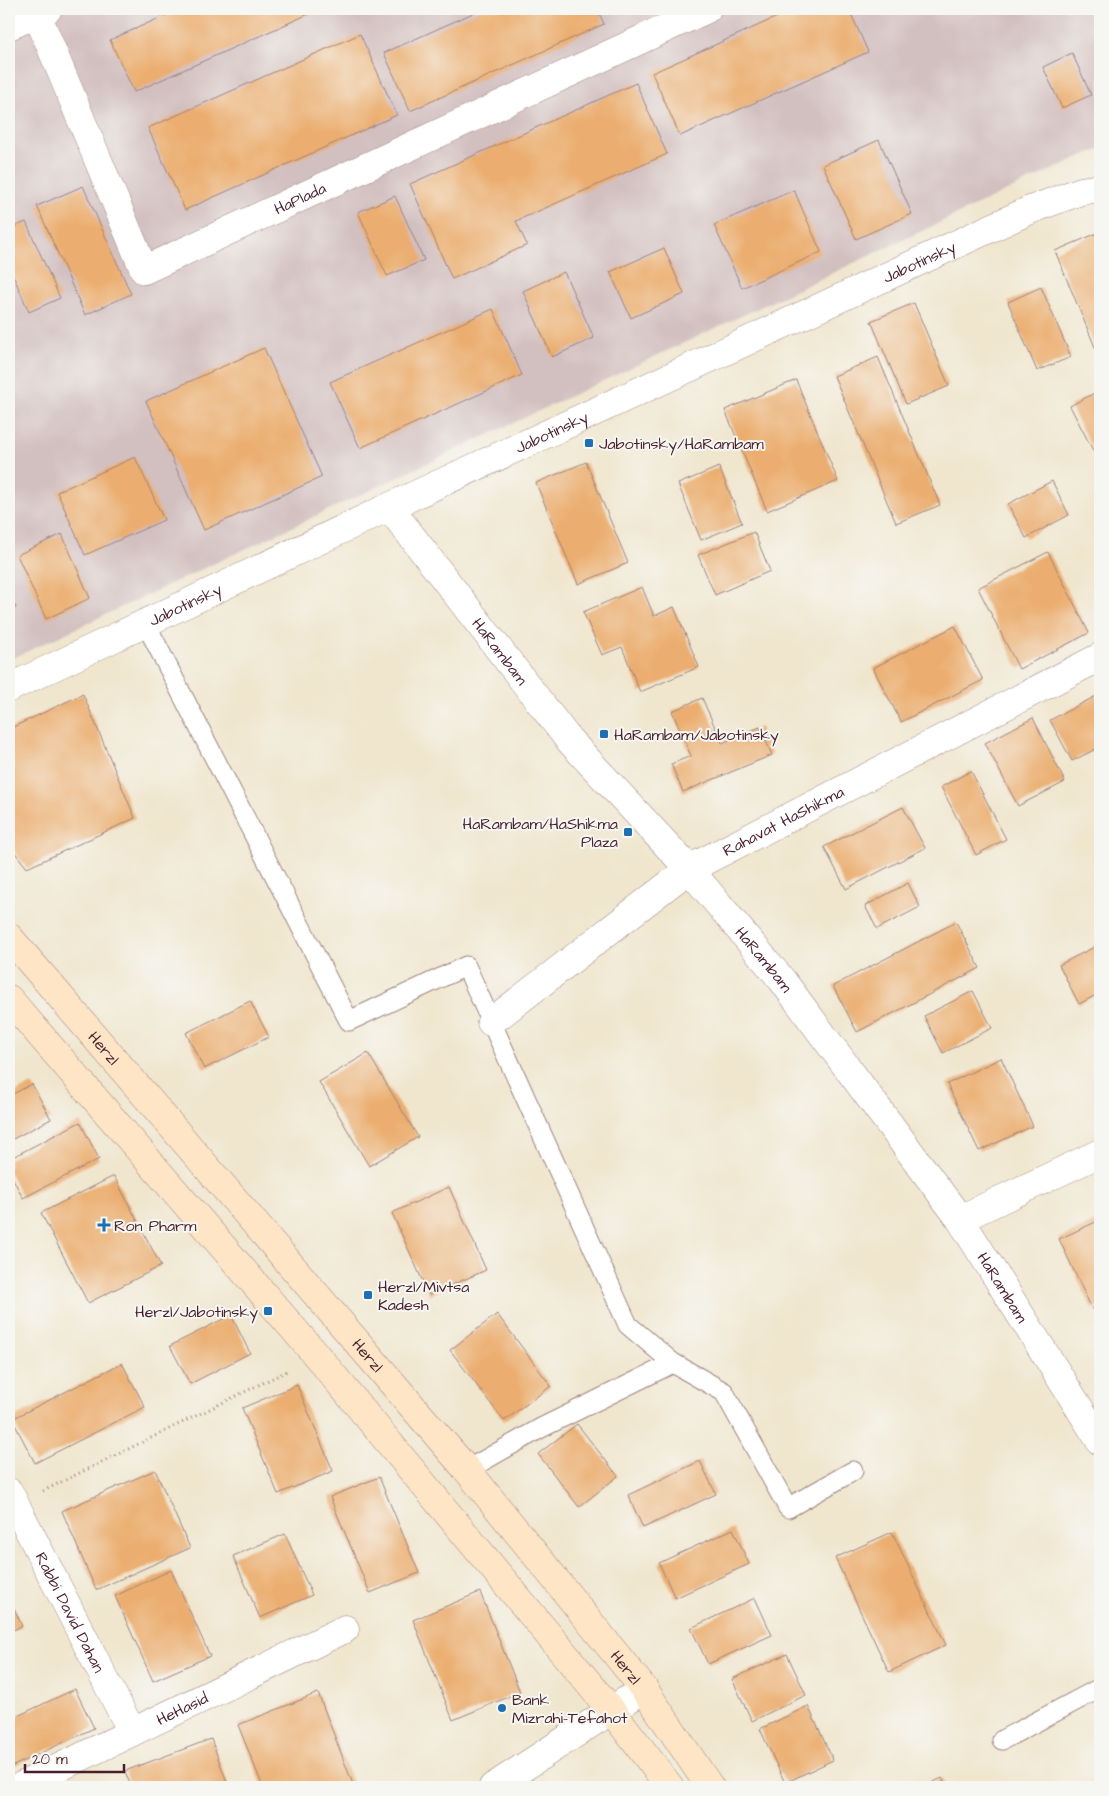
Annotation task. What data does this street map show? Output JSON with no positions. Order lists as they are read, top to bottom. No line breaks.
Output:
{"streets":{"main road":["Herzl"],"street":["HaPlada","Jabotinsky","HaRambam","Rahavat HaShikma","Rabbi David Dahan","HeHasid"]},"crossings":[["Jabotinsky","HaRambam"],["HaRambam","Rahavat HaShikma"],["Rabbi David Dahan","HeHasid"]],"places":{"transit":["Jabotinsky/HaRambam","HaRambam/Jabotinsky","HaRambam/HaShikma Plaza","Herzl/Mivtsa Kadesh","Herzl/Jabotinsky"],"health":["Ron Pharm"],"other":["Bank Mizrahi-Tefahot"]},"scale_bar":"20 m"}
